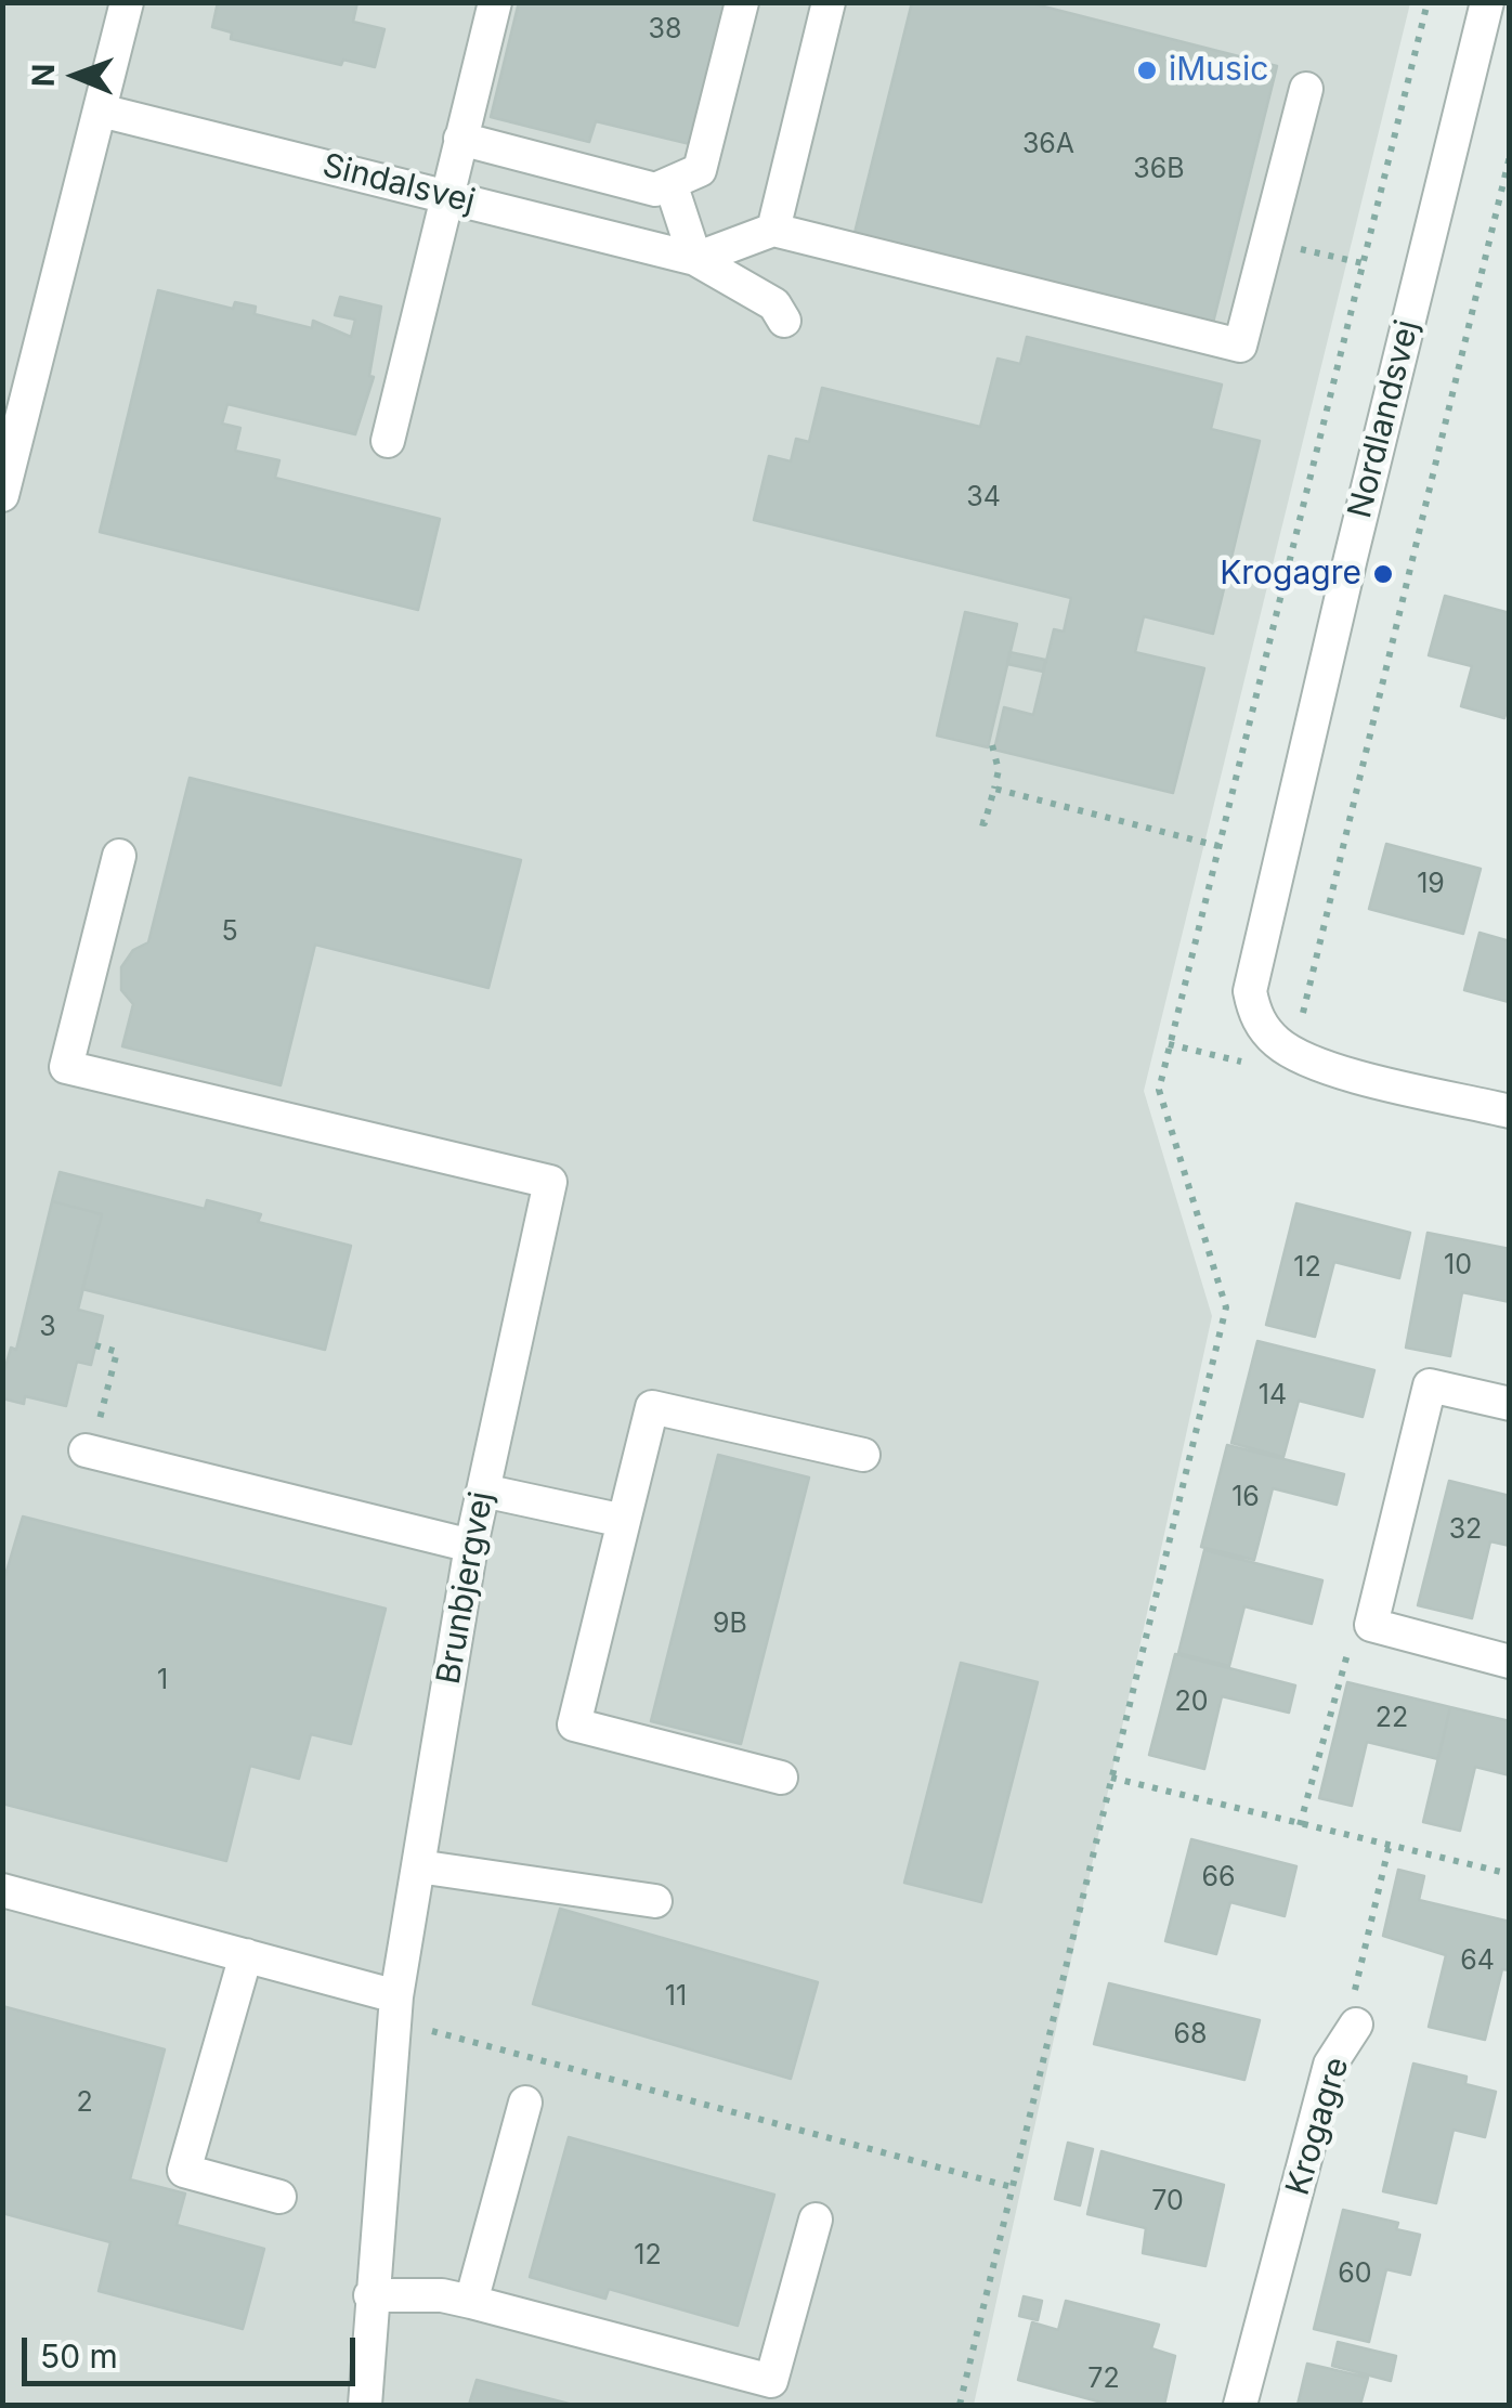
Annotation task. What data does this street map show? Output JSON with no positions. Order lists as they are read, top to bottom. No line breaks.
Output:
{"streets":{"street":["Sindalsvej","Nordlandsvej","Brunbjergvej","Krogagre"]},"places":["iMusic","Krogagre"],"house_numbers":["38","36A","36B","34","19","5","10","12","3","14","16","32","9B","1","20","22","66","64","11","68","2","70","12","60","72"],"scale_bar":"50 m","north":"left"}
